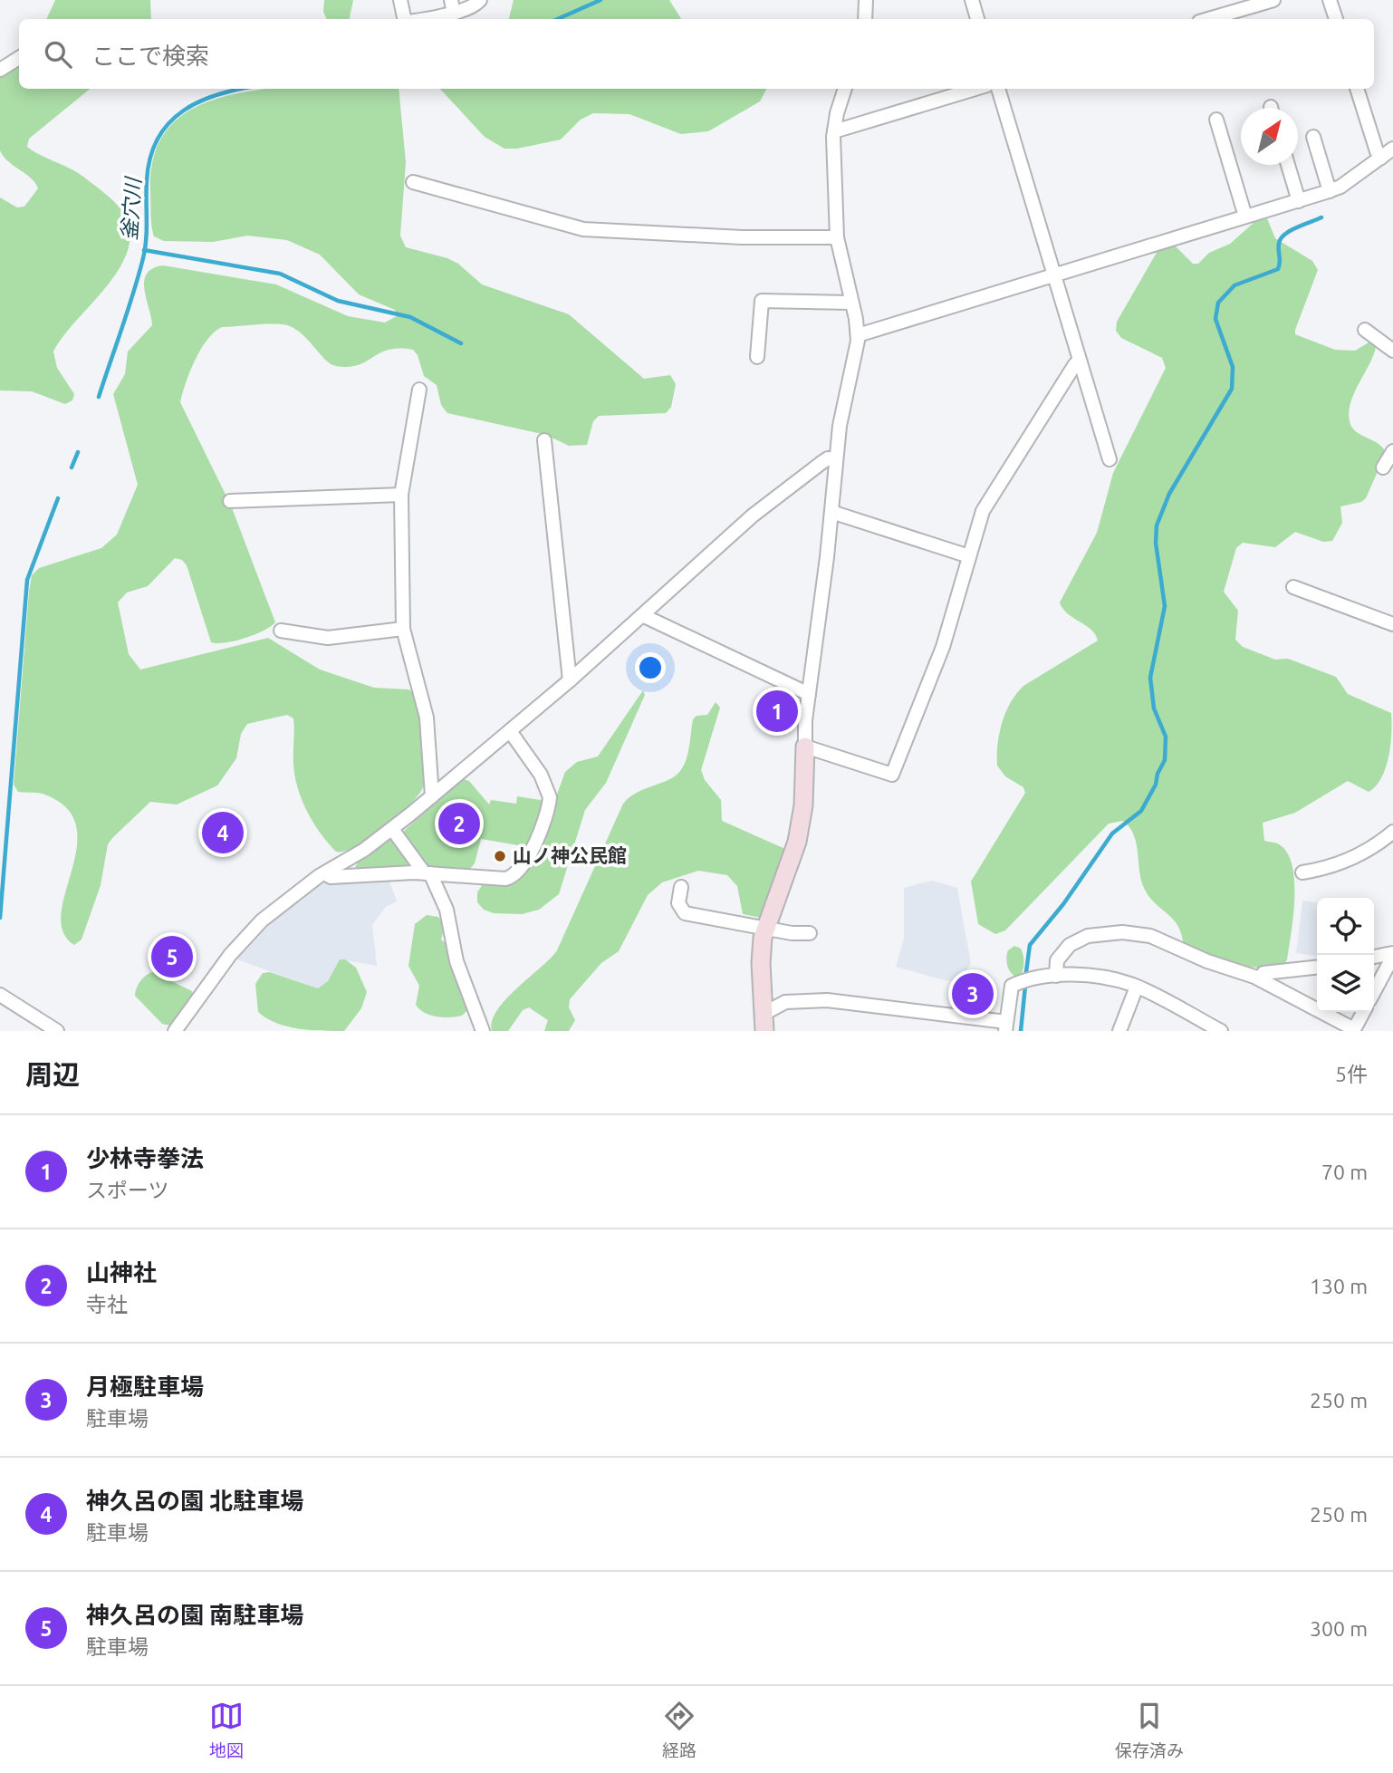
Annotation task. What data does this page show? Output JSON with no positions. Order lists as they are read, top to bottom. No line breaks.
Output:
{"water":["釜穴川"],"places":["山ノ神公民館"],"north":"top right","page":{"search":"ここで検索","pins":["1","2","4","5","3"],"heading":["周辺","5件"],"list":[{"mark":"1","name":"少林寺拳法","note":"スポーツ","value":"70 m"},{"mark":"2","name":"山神社","note":"寺社","value":"130 m"},{"mark":"3","name":"月極駐車場","note":"駐車場","value":"250 m"},{"mark":"4","name":"神久呂の園 北駐車場","note":"駐車場","value":"250 m"},{"mark":"5","name":"神久呂の園 南駐車場","note":"駐車場","value":"300 m"}],"nav":["地図","経路","保存済み"]}}
